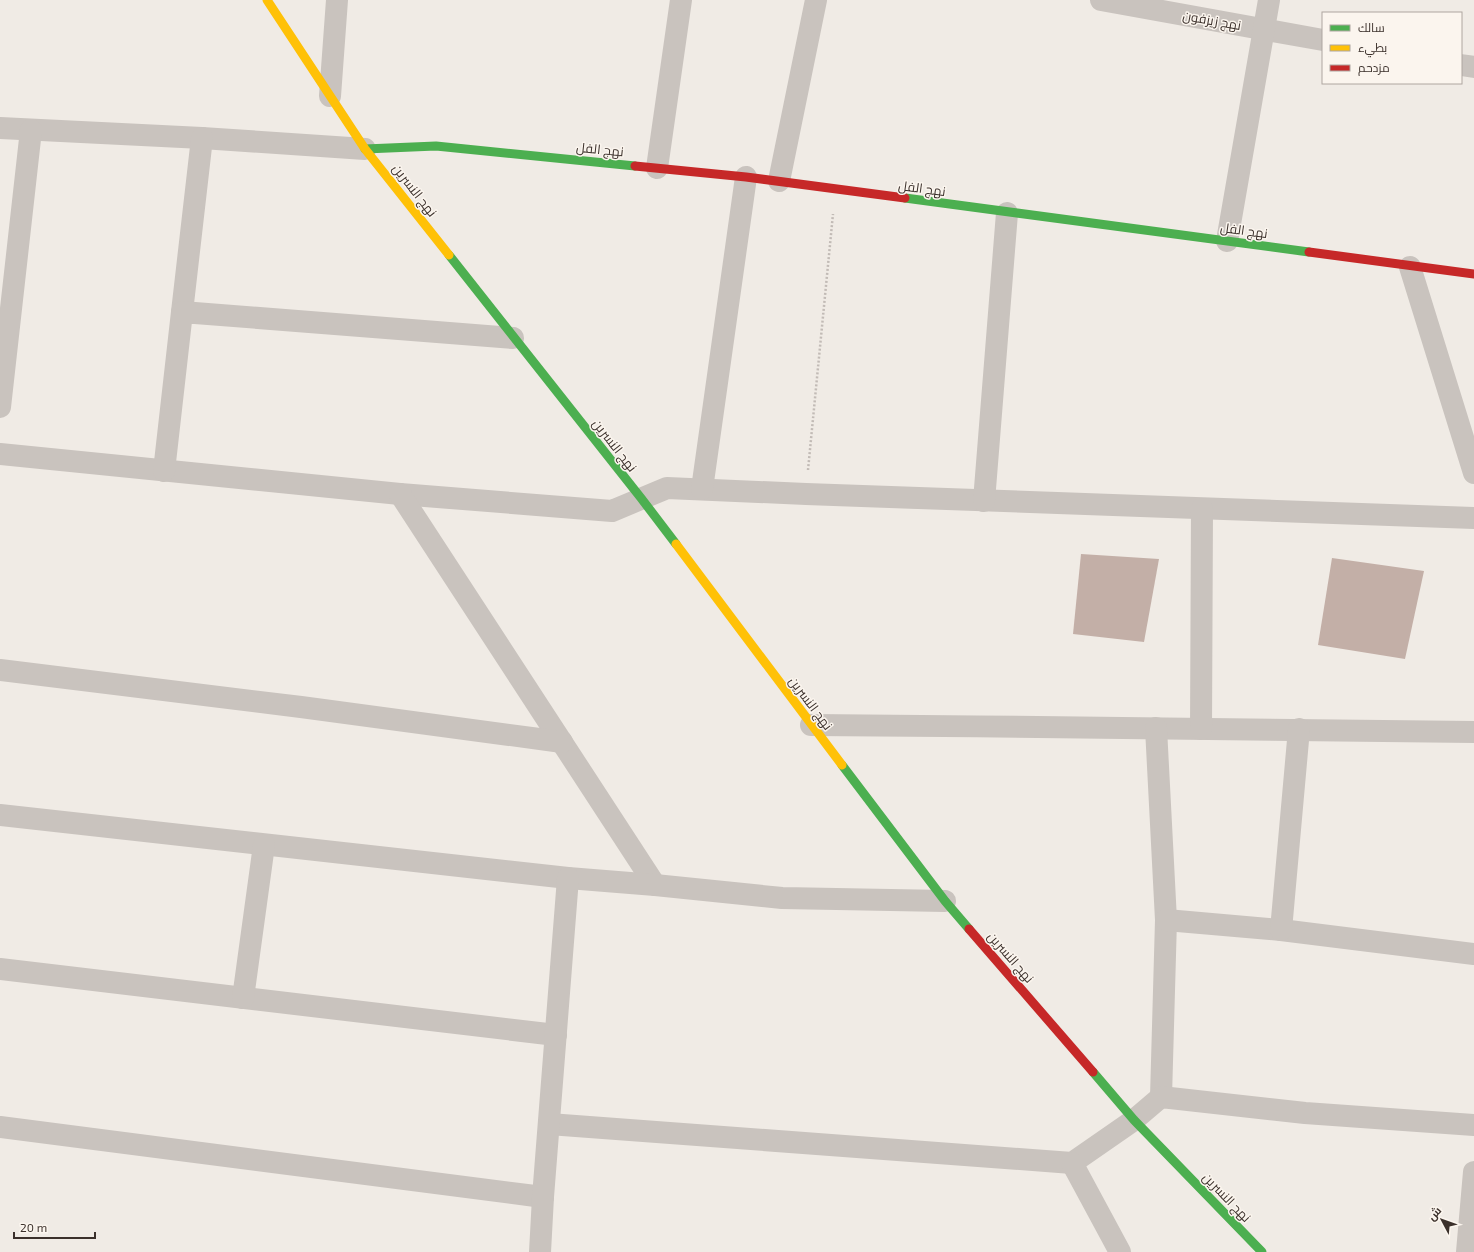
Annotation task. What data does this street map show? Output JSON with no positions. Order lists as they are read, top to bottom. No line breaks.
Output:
{"streets":{"street":["نهج زيزفون","نهج الفل","نهج النسرين"]},"crossings":[["نهج الفل","نهج النسرين"]],"legend":["سالك","بطيء","مزدحم"],"scale_bar":"20 m","north":"top left"}
